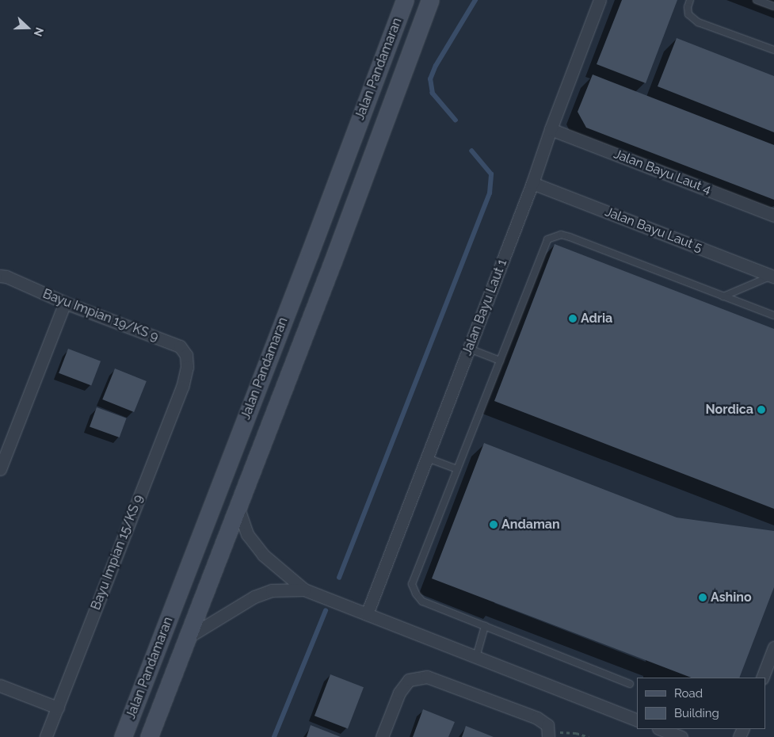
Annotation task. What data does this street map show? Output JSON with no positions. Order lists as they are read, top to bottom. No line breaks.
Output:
{"streets":{"main road":["Jalan Pandamaran"],"street":["Jalan Bayu Laut 4","Jalan Bayu Laut 5","Jalan Bayu Laut 1","Bayu Impian 19/KS 9","Bayu Impian 15/KS 9"]},"crossings":[["Jalan Bayu Laut 4","Jalan Bayu Laut 1"],["Jalan Bayu Laut 5","Jalan Bayu Laut 1"],["Bayu Impian 19/KS 9","Bayu Impian 15/KS 9"]],"places":["Adria","Nordica","Andaman","Ashino"],"legend":["Road","Building"],"north":"right"}
